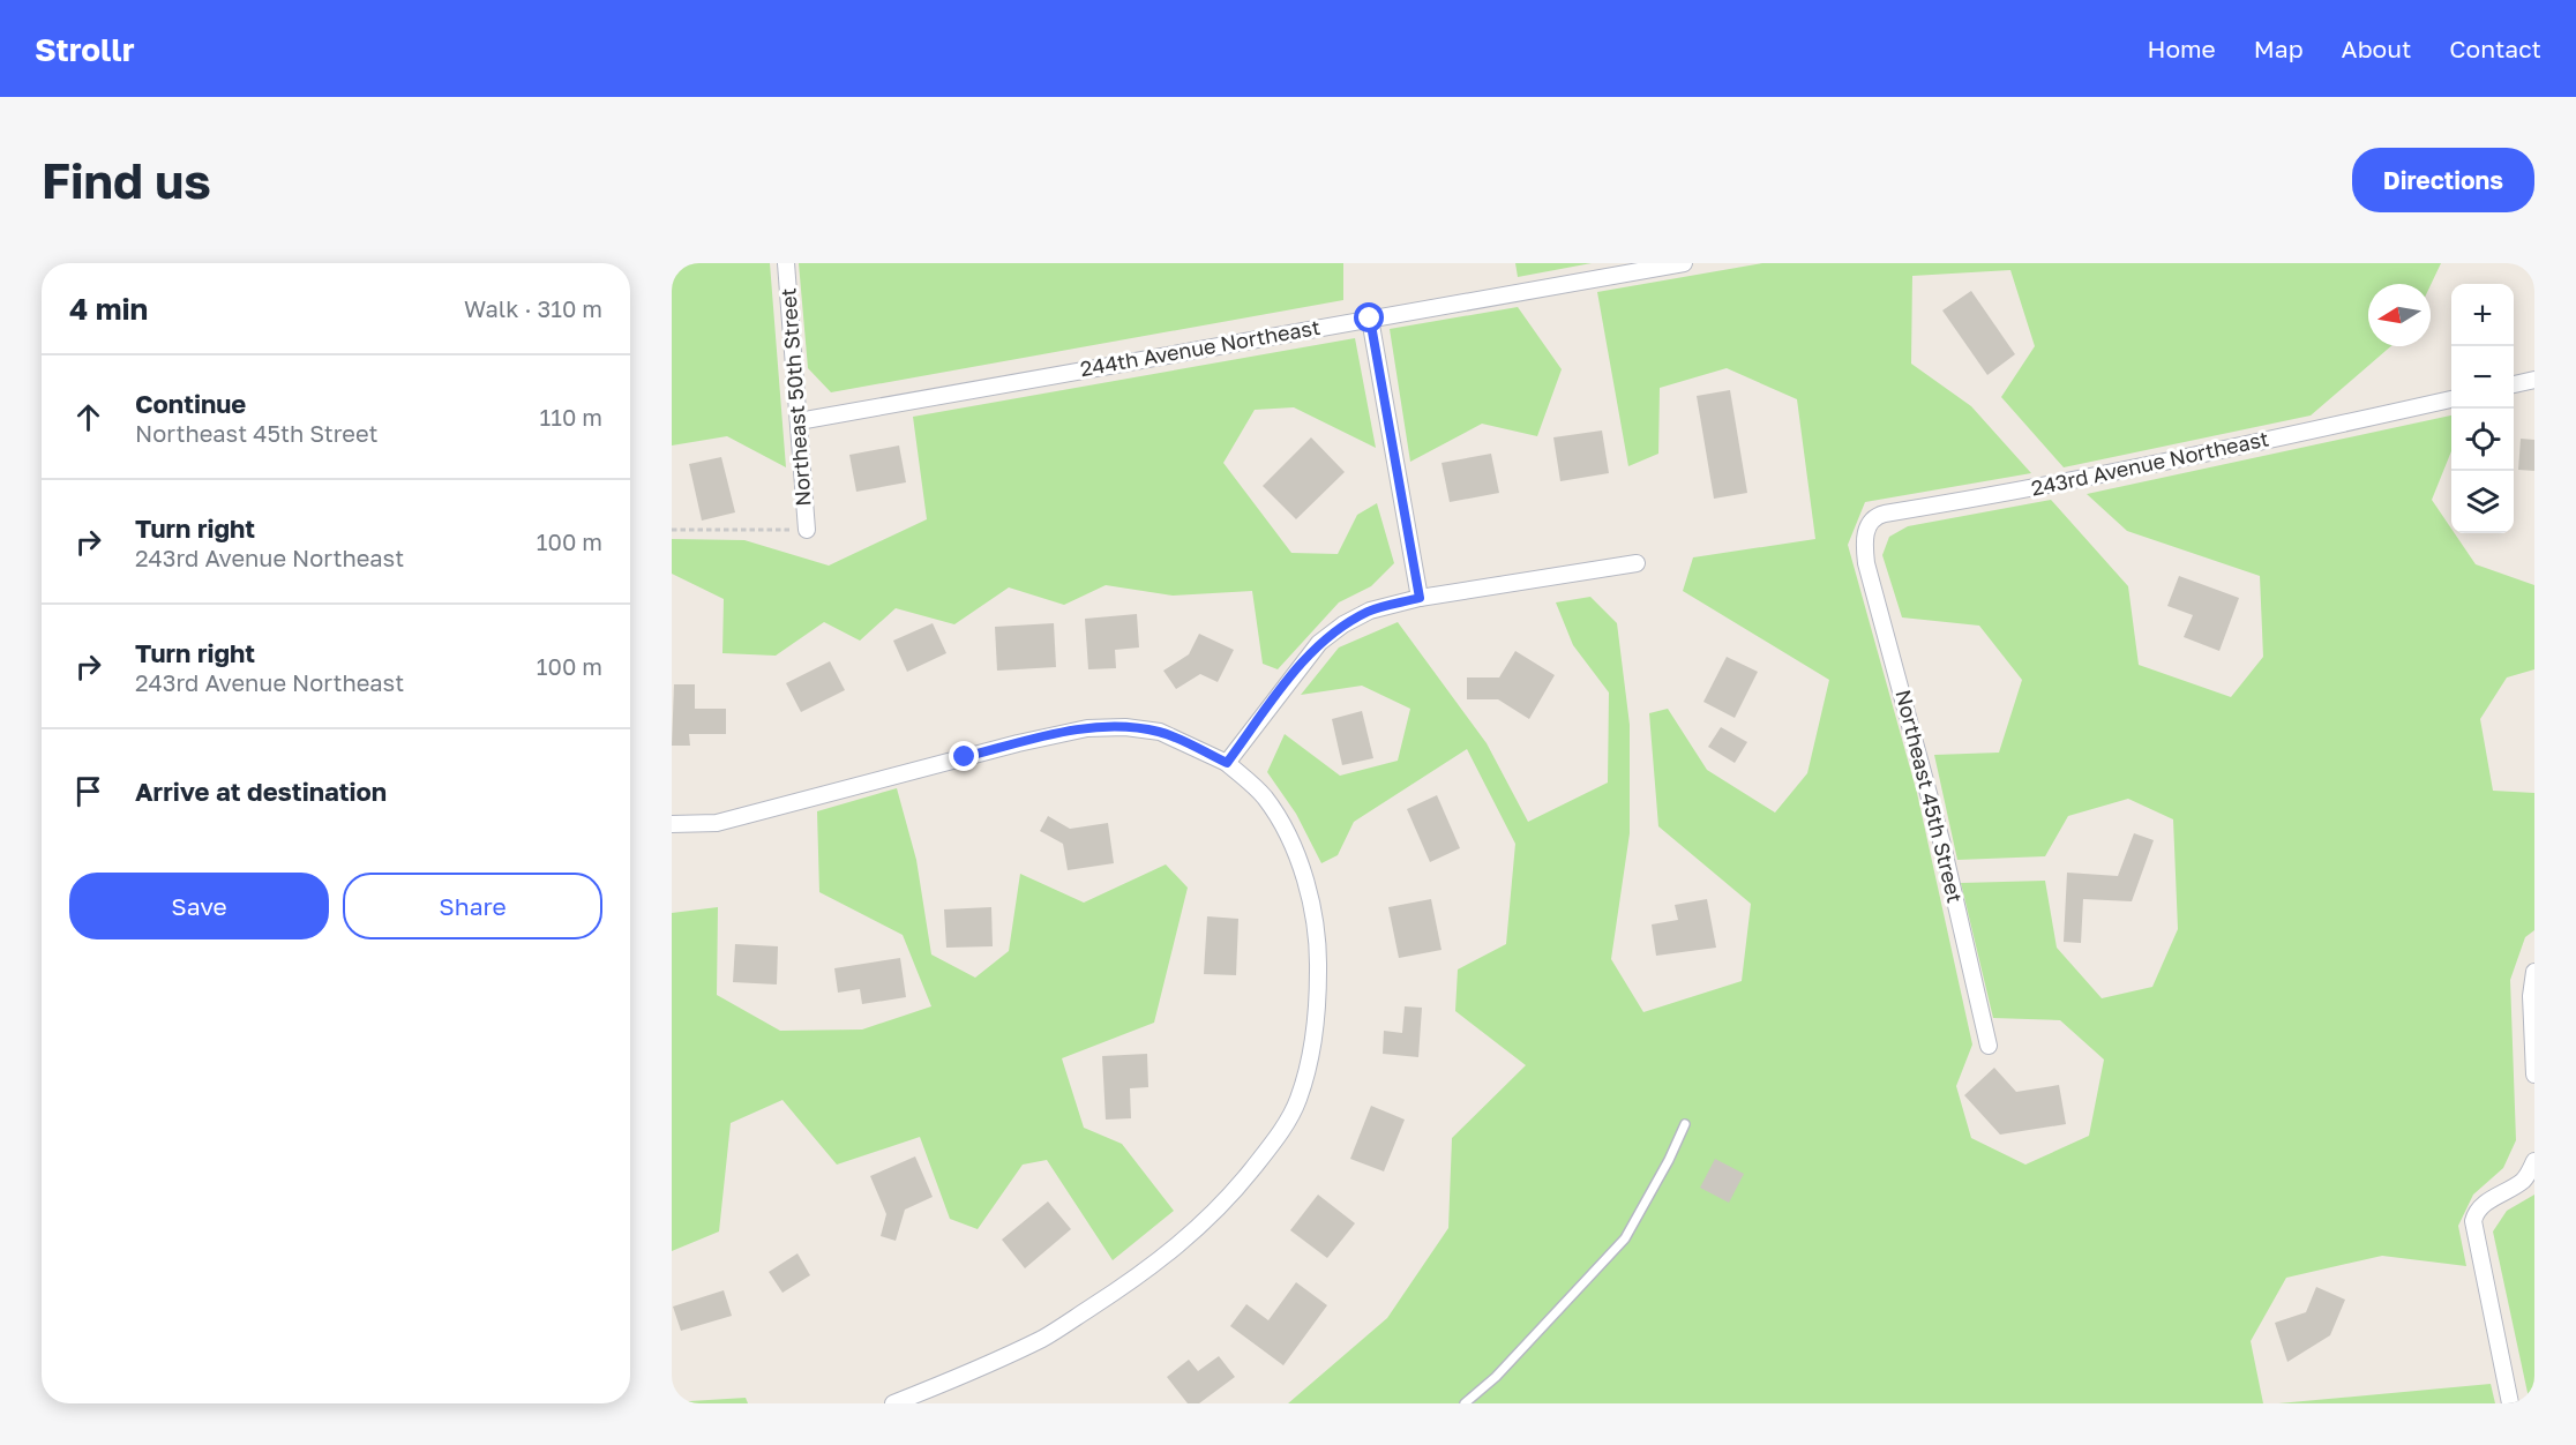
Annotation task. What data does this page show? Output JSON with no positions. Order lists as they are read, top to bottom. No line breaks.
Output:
{"streets":{"street":["244th Avenue Northeast","Northeast 50th Street","243rd Avenue Northeast","Northeast 45th Street"]},"crossings":[["244th Avenue Northeast","Northeast 50th Street"],["243rd Avenue Northeast","Northeast 45th Street"]],"north":"left","page":{"header":"Strollr","nav":["Home","Map","About","Contact"],"buttons":["Directions",["Save","Share"]],"title":"Find us","heading":["4 min","Walk · 310 m"],"map_buttons":["+","−"],"list":[["Continue","Northeast 45th Street","110 m"],["Turn right","243rd Avenue Northeast","100 m"],["Turn right","243rd Avenue Northeast","100 m"],"Arrive at destination"]}}
